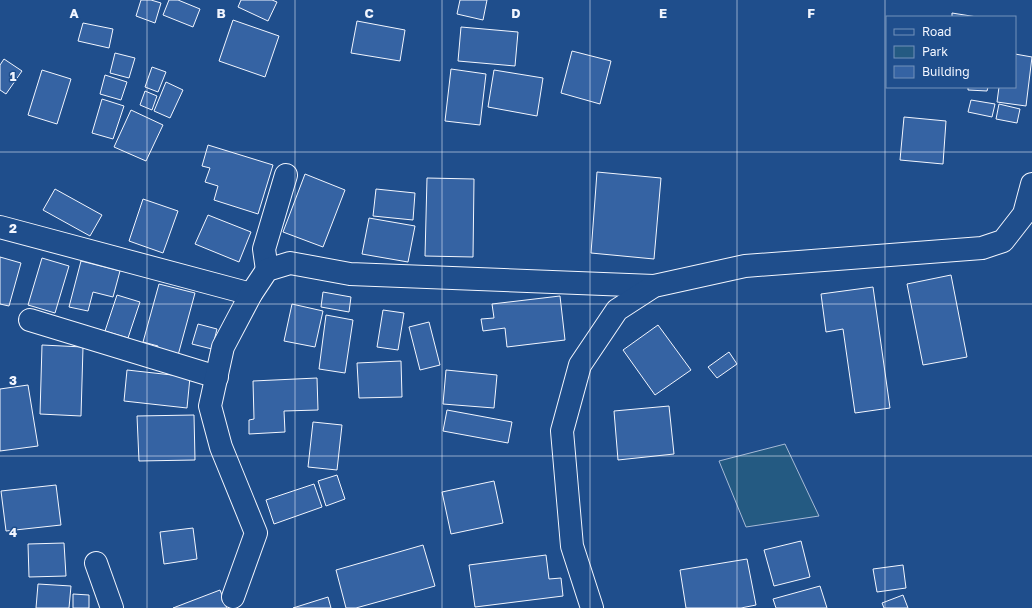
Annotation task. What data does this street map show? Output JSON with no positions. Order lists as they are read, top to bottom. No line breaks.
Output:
{"legend":["Road","Park","Building"],"grid":{"columns":["A","B","C","D","E","F"],"rows":["1","2","3","4"]}}
